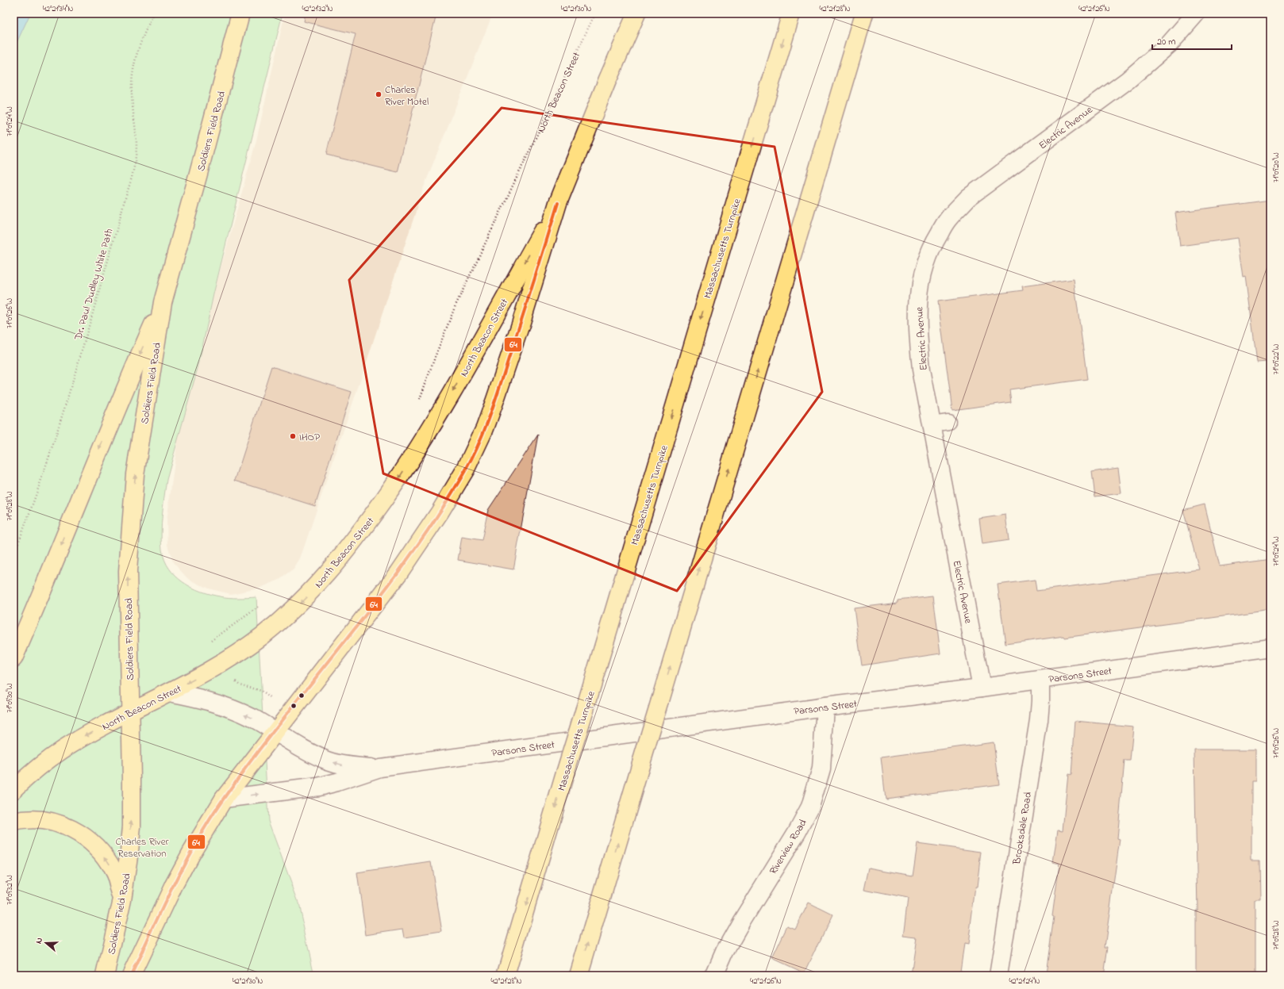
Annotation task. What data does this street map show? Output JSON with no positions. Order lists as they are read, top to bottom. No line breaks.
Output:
{"streets":{"main road":["North Beacon Street","Soldiers Field Road","Massachusetts Turnpike"],"street":["Electric Avenue","Parsons Street","Brooksdale Road","Riverview Road"],"path":["Dr. Paul Dudley White Path"]},"crossings":[["North Beacon Street","Soldiers Field Road"],["North Beacon Street","Parsons Street"],["Electric Avenue","Parsons Street"],["Parsons Street","Brooksdale Road"],["Parsons Street","Riverview Road"]],"parks":["Charles River Reservation"],"places":["Charles River Motel","IHOP"],"lines":["transit line 64"],"scale_bar":"20 m","north":"left","coordinates":["42°21'34\"N","42°21'32\"N","42°21'30\"N","42°21'28\"N","42°21'26\"N","71°09'24\"W","71°09'20\"W","71°09'26\"W","71°09'22\"W","71°09'28\"W","71°09'30\"W","71°09'32\"W","42°21'24\"N"]}
